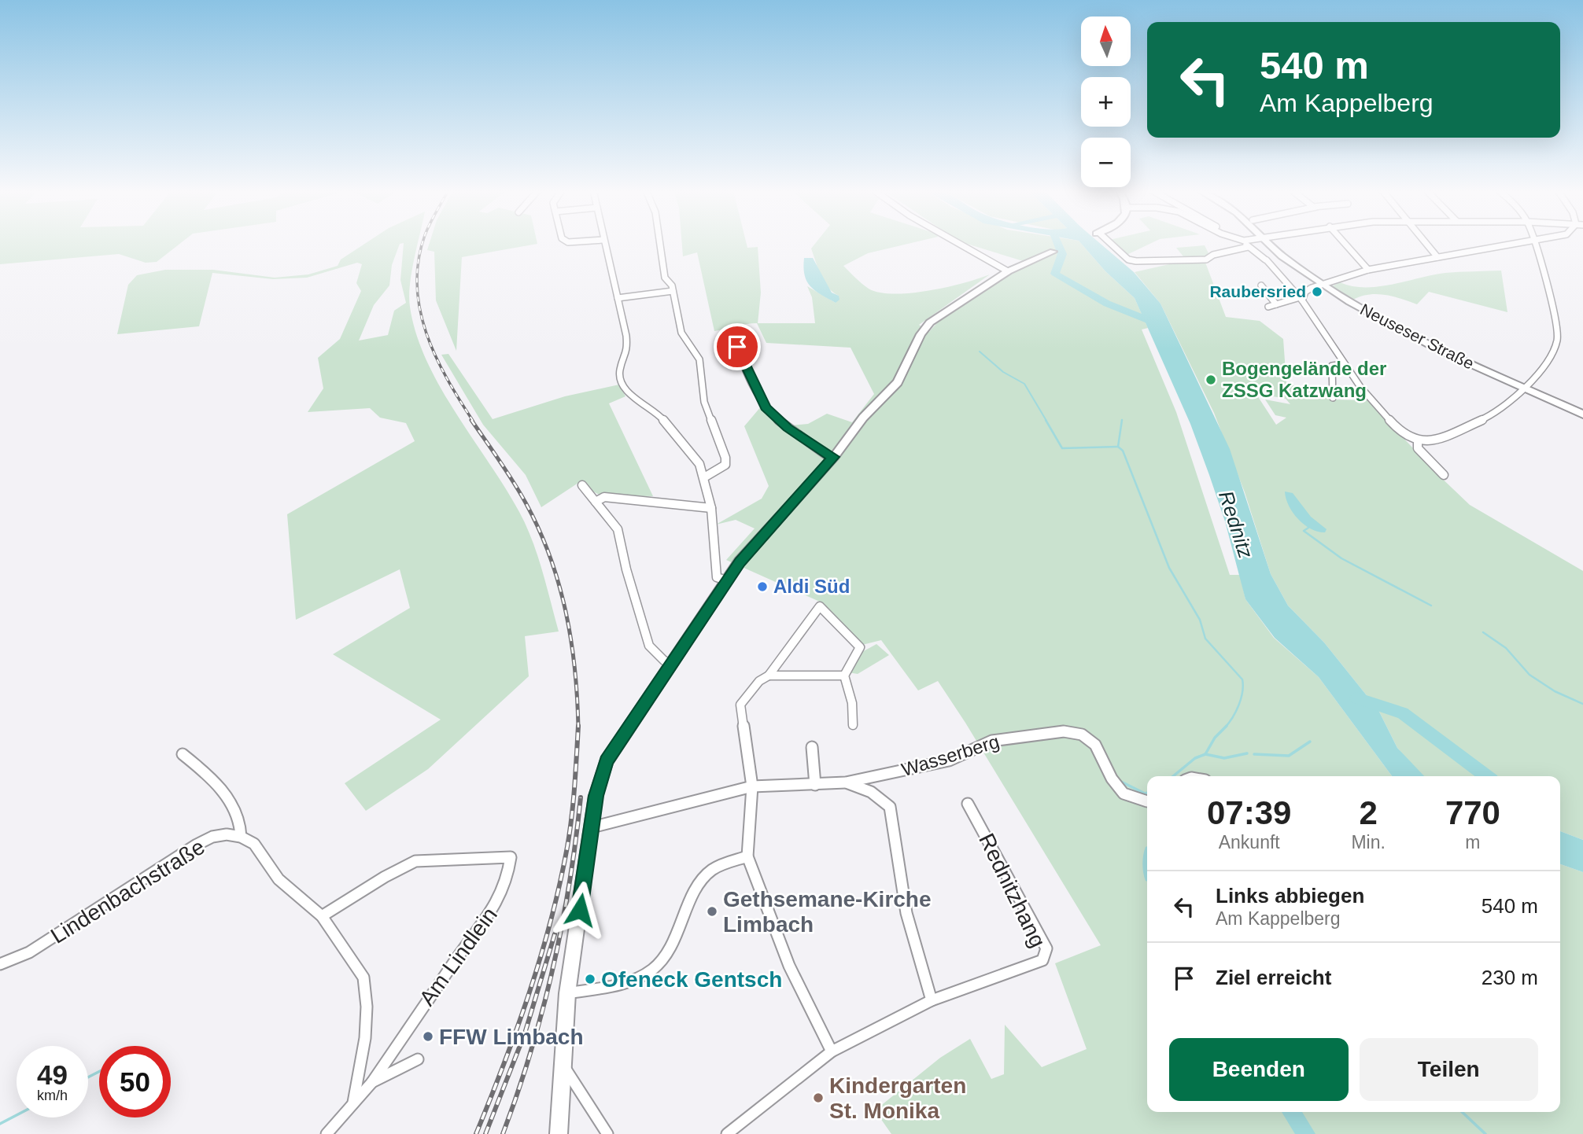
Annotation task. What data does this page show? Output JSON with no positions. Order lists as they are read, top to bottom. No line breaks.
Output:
{"streets":{"main road":["Neuseser Straße"],"street":["Wasserberg","Rednitzhang","Lindenbachstraße","Am Lindlein"]},"water":["Rednitz"],"places":["Raubersried","Bogengelände der ZSSG Katzwang","Aldi Süd","Gethsemane-Kirche Limbach","Ofeneck Gentsch","FFW Limbach","Kindergarten St. Monika"],"north":"top","page":{"map_buttons":["+","−"],"turn":["540 m","Am Kappelberg"],"eta":["07:39","Ankunft","2","Min.","770","m"],"list":[{"name":"Links abbiegen","note":"Am Kappelberg","value":"540 m"},{"name":"Ziel erreicht","value":"230 m"}],"buttons":["Beenden","Teilen"],"speed":"49 km/h","limit":"50"}}
